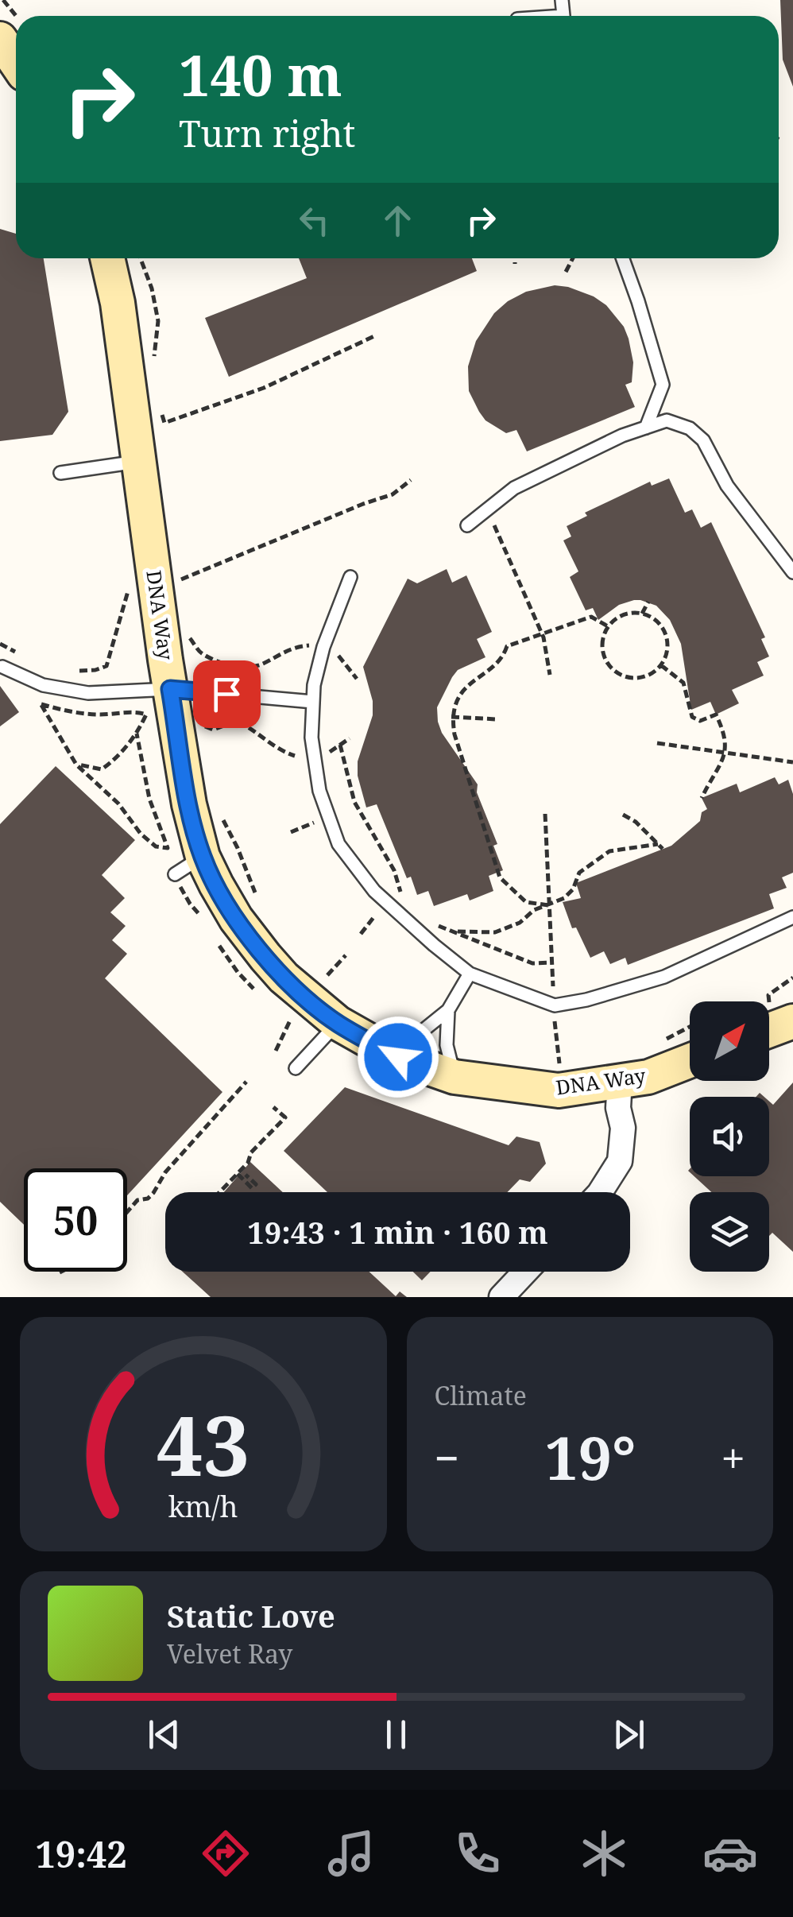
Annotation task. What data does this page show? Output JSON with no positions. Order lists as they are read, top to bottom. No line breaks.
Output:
{"streets":{"main road":["DNA Way"]},"north":"top right","page":{"turn":["140 m","Turn right"],"limit":"50","trip":"19:43 · 1 min · 160 m","tile":"Climate","heat":["−","19°","+"],"song":["Static Love","Velvet Ray"],"tabs":"19:42","gauge":["43","km/h"]}}
